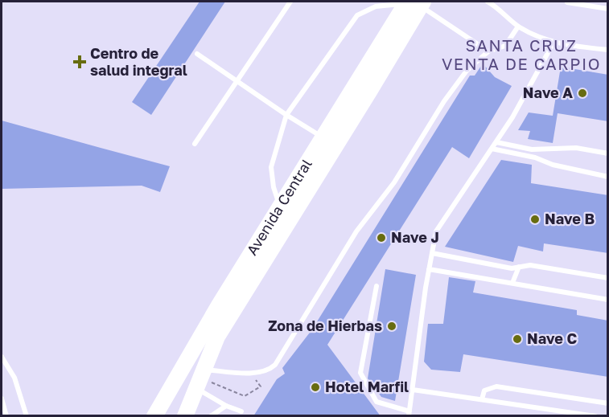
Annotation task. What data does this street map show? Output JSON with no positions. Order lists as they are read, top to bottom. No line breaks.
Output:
{"streets":{"highway":["Avenida Central"]},"districts":["SANTA CRUZ VENTA DE CARPIO"],"places":{"health":["Centro de salud integral"],"other":["Nave A","Nave B","Nave J","Zona de Hierbas","Nave C","Hotel Marfil"]}}
